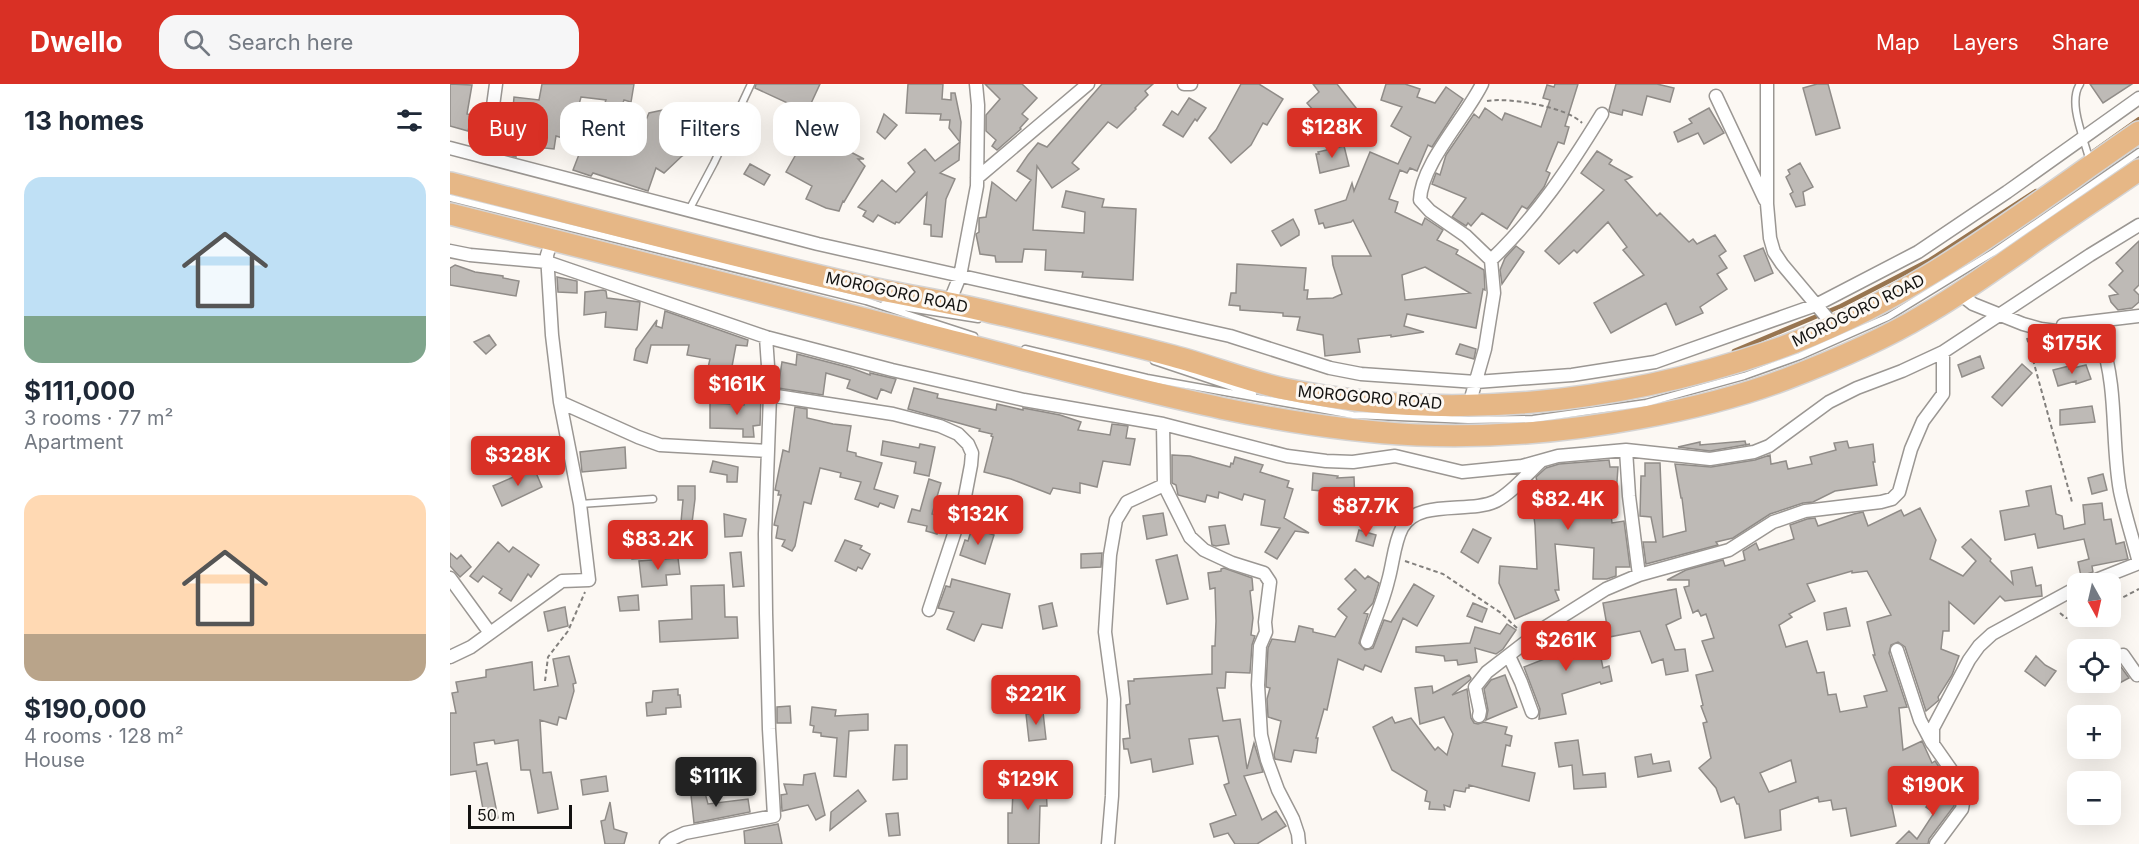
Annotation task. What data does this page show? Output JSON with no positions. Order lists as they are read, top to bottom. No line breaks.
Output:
{"streets":{"highway":["MOROGORO ROAD"]},"scale_bar":"50 m","north":"bottom","page":{"header":"Dwello","search":"Search here","nav":["Map","Layers","Share"],"heading":"13 homes","chip":["Buy","Rent","Filters","New"],"price":["$128K","$175K","$161K","$328K","$82.4K","$87.7K","$132K","$83.2K","$261K","$221K","$111K","$129K","$190K"],"list":[{"name":"$111,000","note":"3 rooms · 77 m² · Apartment"},{"name":"$190,000","note":"4 rooms · 128 m² · House"}],"map_buttons":["+","−"],"scale":"50 m"}}
